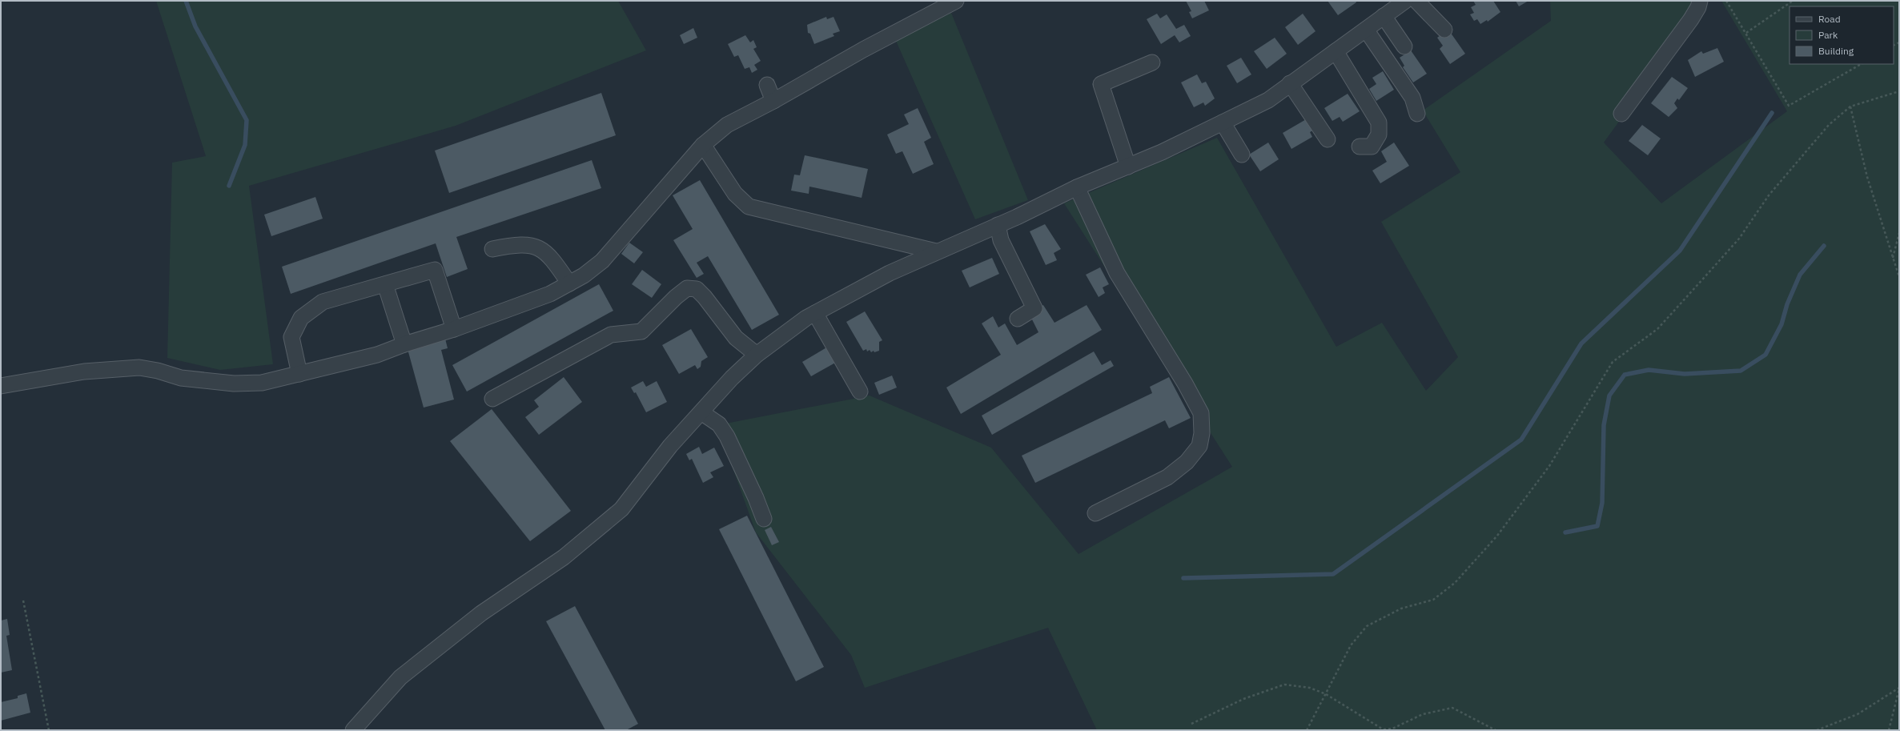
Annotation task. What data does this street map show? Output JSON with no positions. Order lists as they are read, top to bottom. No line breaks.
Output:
{"legend":["Road","Park","Building"]}
